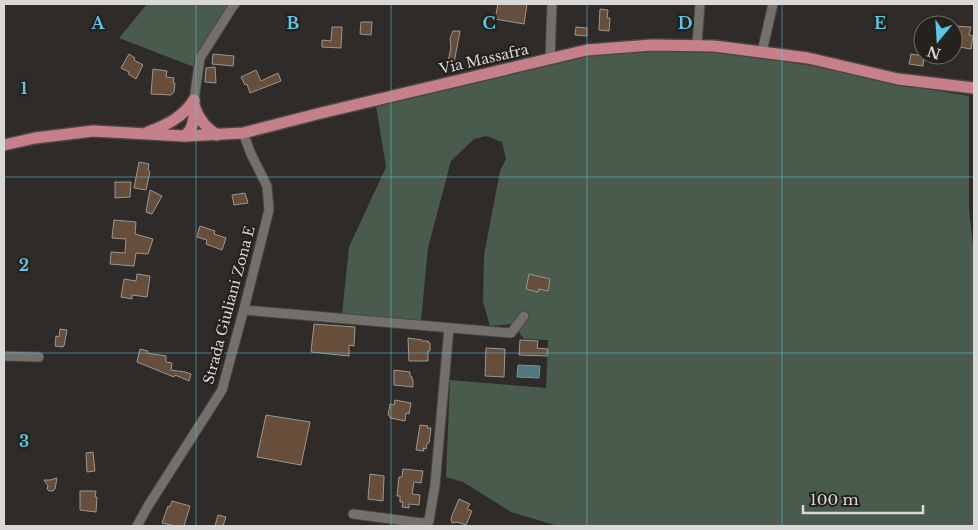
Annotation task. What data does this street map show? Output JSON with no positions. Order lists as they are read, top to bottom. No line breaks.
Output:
{"streets":{"main road":["Via Massafra"],"street":["Strada Giuliani Zona E"]},"crossings":[["Via Massafra","Strada Giuliani Zona E"]],"scale_bar":"100 m","north":"bottom","grid":{"columns":["A","B","C","D","E"],"rows":["1","2","3"]}}
